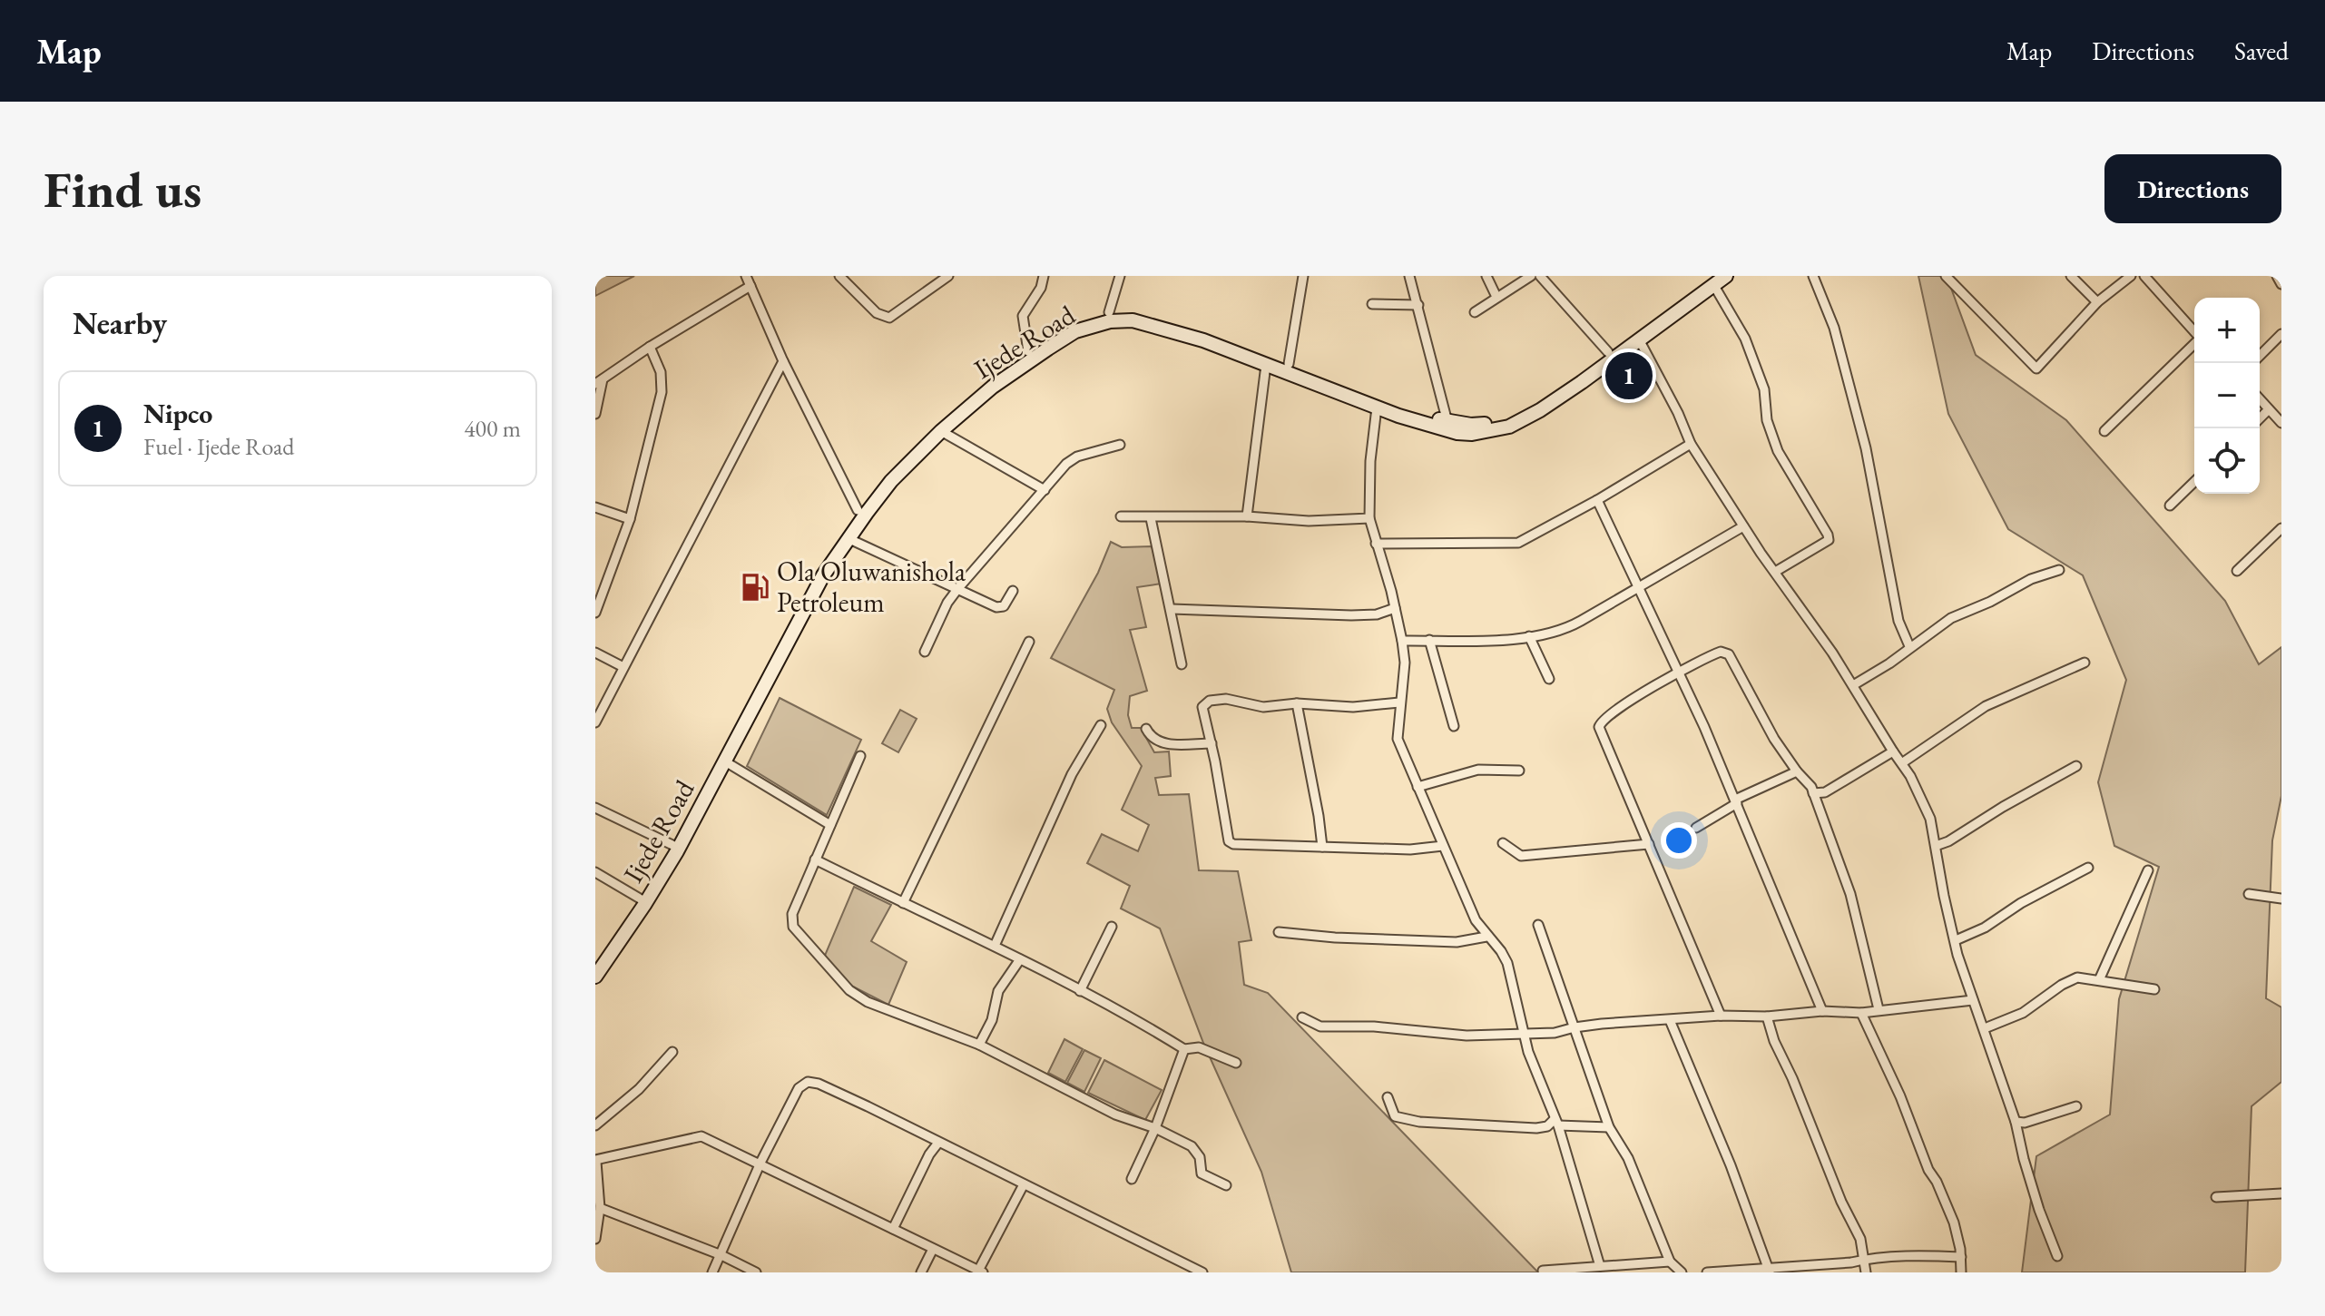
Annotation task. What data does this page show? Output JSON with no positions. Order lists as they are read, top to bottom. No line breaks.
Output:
{"streets":{"main road":["Ijede Road"]},"places":{"fuel station":["Ola Oluwanishola Petroleum"]},"page":{"header":"Map","nav":["Map","Directions","Saved"],"buttons":"Directions","title":"Find us","heading":"Nearby","map_buttons":["+","−"],"pins":"1","list":[{"mark":"1","name":"Nipco","note":"Fuel · Ijede Road","value":"400 m"}]}}
